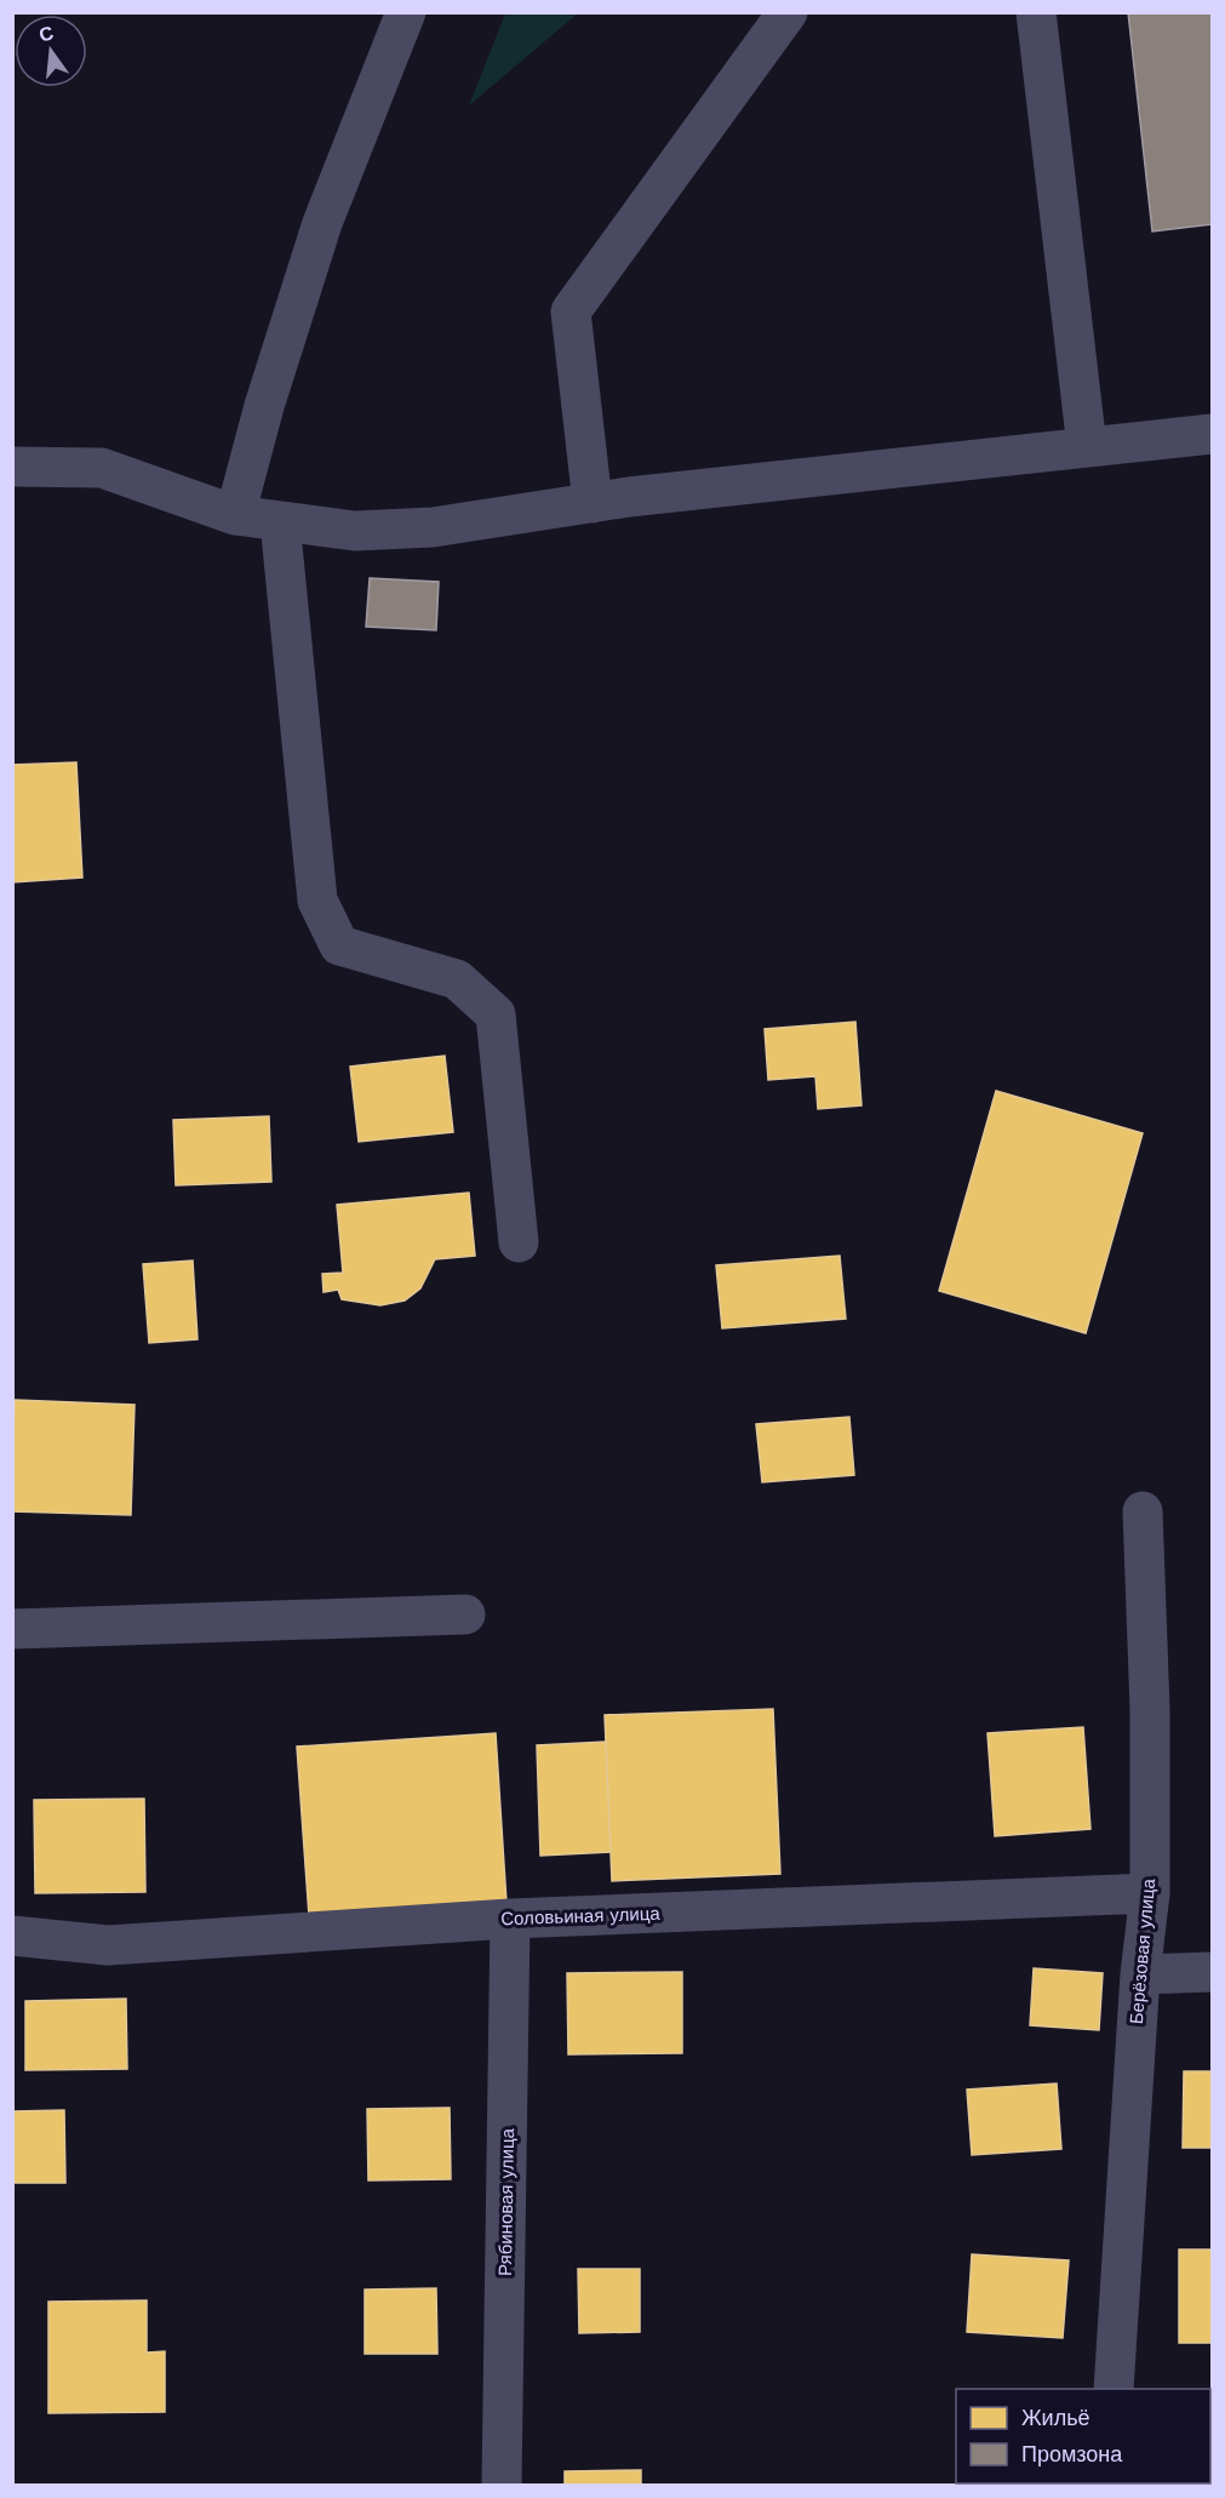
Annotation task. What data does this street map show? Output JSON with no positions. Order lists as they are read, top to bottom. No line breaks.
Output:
{"streets":{"street":["Соловьиная улица","Берёзовая улица","Рябиновая улица"]},"crossings":[["Соловьиная улица","Берёзовая улица"],["Соловьиная улица","Рябиновая улица"]],"legend":["Жильё","Промзона"],"north":"top"}
